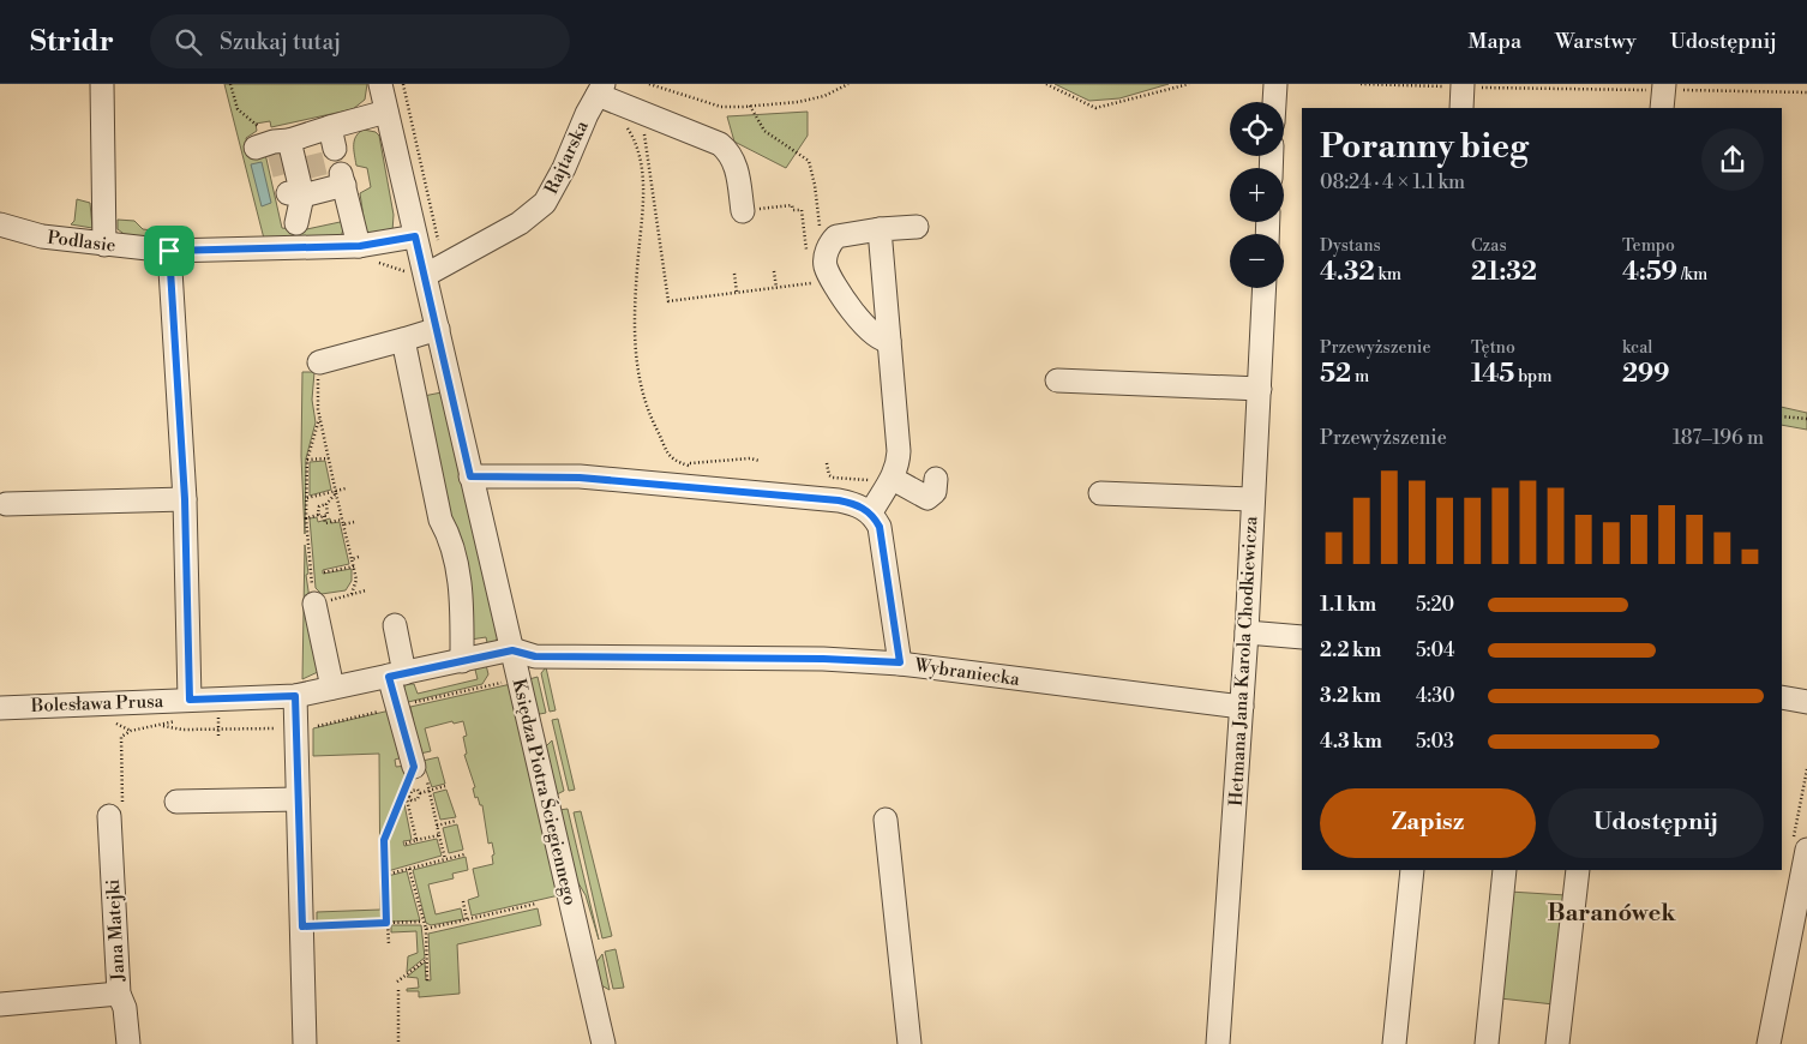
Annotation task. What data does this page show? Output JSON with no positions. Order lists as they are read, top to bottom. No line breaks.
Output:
{"streets":{"street":["Rajtarska","Podlasie","Hetmana Jana Karola Chodkiewicza","Wybraniecka","Bolesława Prusa","Księdza Piotra Ściegiennego","Jana Matejki"]},"crossings":[["Rajtarska","Księdza Piotra Ściegiennego"],["Podlasie","Księdza Piotra Ściegiennego"],["Hetmana Jana Karola Chodkiewicza","Wybraniecka"],["Wybraniecka","Bolesława Prusa"],["Wybraniecka","Księdza Piotra Ściegiennego"],["Bolesława Prusa","Księdza Piotra Ściegiennego"]],"districts":["Baranówek"],"page":{"header":"Stridr","search":"Szukaj tutaj","nav":["Mapa","Warstwy","Udostępnij"],"map_buttons":["+","−"],"heading":["Poranny bieg","08:24 · 4 × 1.1 km"],"stats":[["Dystans","4.32 km"],["Czas","21:32"],["Tempo","4:59 /km"],["Przewyższenie","52 m"],["Tętno","145 bpm"],["kcal","299"]],"chart":["Przewyższenie","187–196 m"],"list":[{"name":"1.1 km","note":"5:20"},{"name":"2.2 km","note":"5:04"},{"name":"3.2 km","note":"4:30"},{"name":"4.3 km","note":"5:03"}],"buttons":["Zapisz","Udostępnij"]}}
